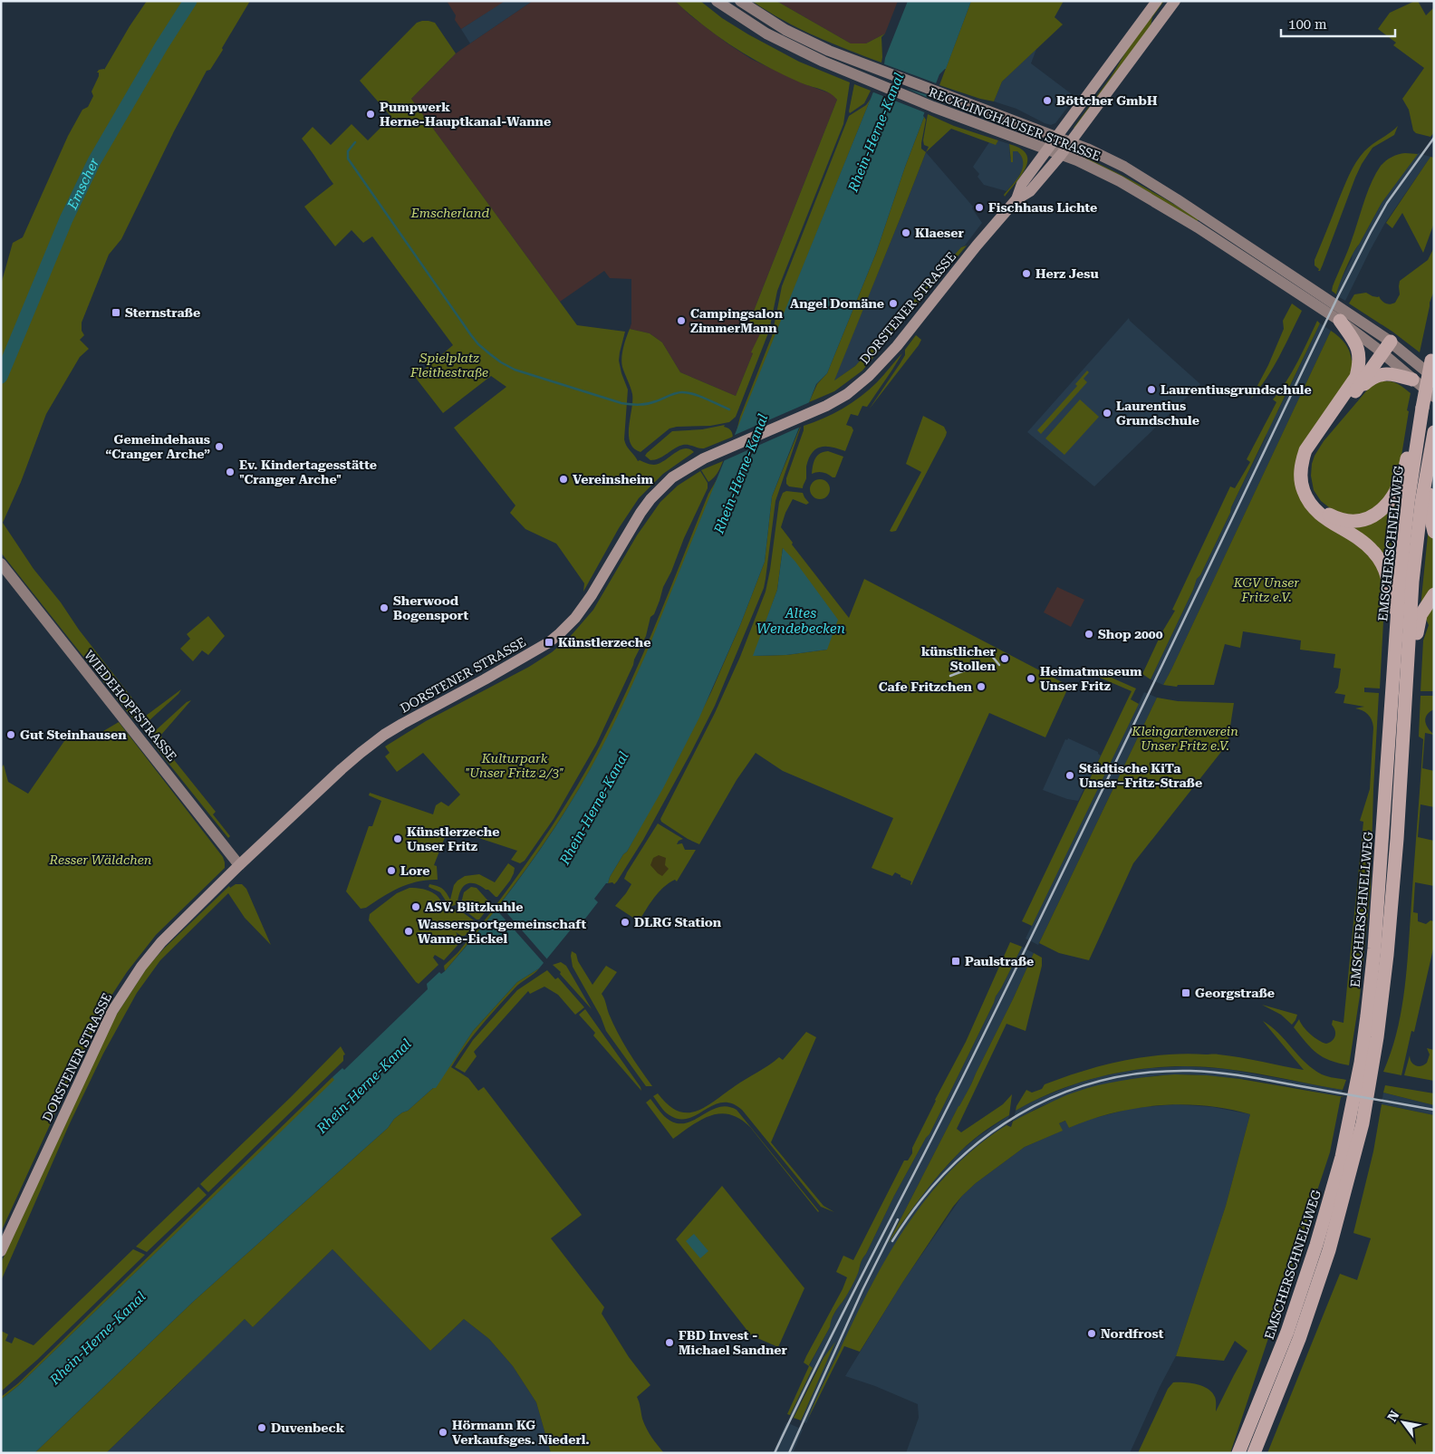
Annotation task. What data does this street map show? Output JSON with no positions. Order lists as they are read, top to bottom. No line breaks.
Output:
{"streets":{"highway":["EMSCHERSCHNELLWEG"],"main road":["RECKLINGHAUSER STRASSE","DORSTENER STRASSE","WIEDEHOPFSTRASSE"]},"crossings":[["RECKLINGHAUSER STRASSE","DORSTENER STRASSE"],["DORSTENER STRASSE","WIEDEHOPFSTRASSE"]],"water":["Rhein-Herne-Kanal","Emscher","Altes Wendebecken"],"parks":["Emscherland","Spielplatz Fleithestraße","KGV Unser Fritz e.V.","Kleingartenverein Unser Fritz e.V.","Kulturpark \"Unser Fritz 2/3\"","Resser Wäldchen"],"places":{"other":["Böttcher GmbH","Pumpwerk Herne-Hauptkanal-Wanne","Fischhaus Lichte","Klaeser","Herz Jesu","Angel Domäne","Campingsalon ZimmerMann","Laurentiusgrundschule","Laurentius Grundschule","Gemeindehaus “Cranger Arche”","Ev. Kindertagesstätte \"Cranger Arche\"","Vereinsheim","Sherwood Bogensport","Shop 2000","künstlicher Stollen","Heimatmuseum Unser Fritz","Cafe Fritzchen","Gut Steinhausen","Städtische KiTa Unser–Fritz-Straße","Künstlerzeche Unser Fritz","Lore","ASV. Blitzkuhle","DLRG Station","Wassersportgemeinschaft Wanne-Eickel","Nordfrost","FBD Invest - Michael Sandner","Duvenbeck","Hörmann KG Verkaufsges. Niederl."],"transit":["Sternstraße","Künstlerzeche","Paulstraße","Georgstraße"]},"scale_bar":"100 m","north":"top left"}
